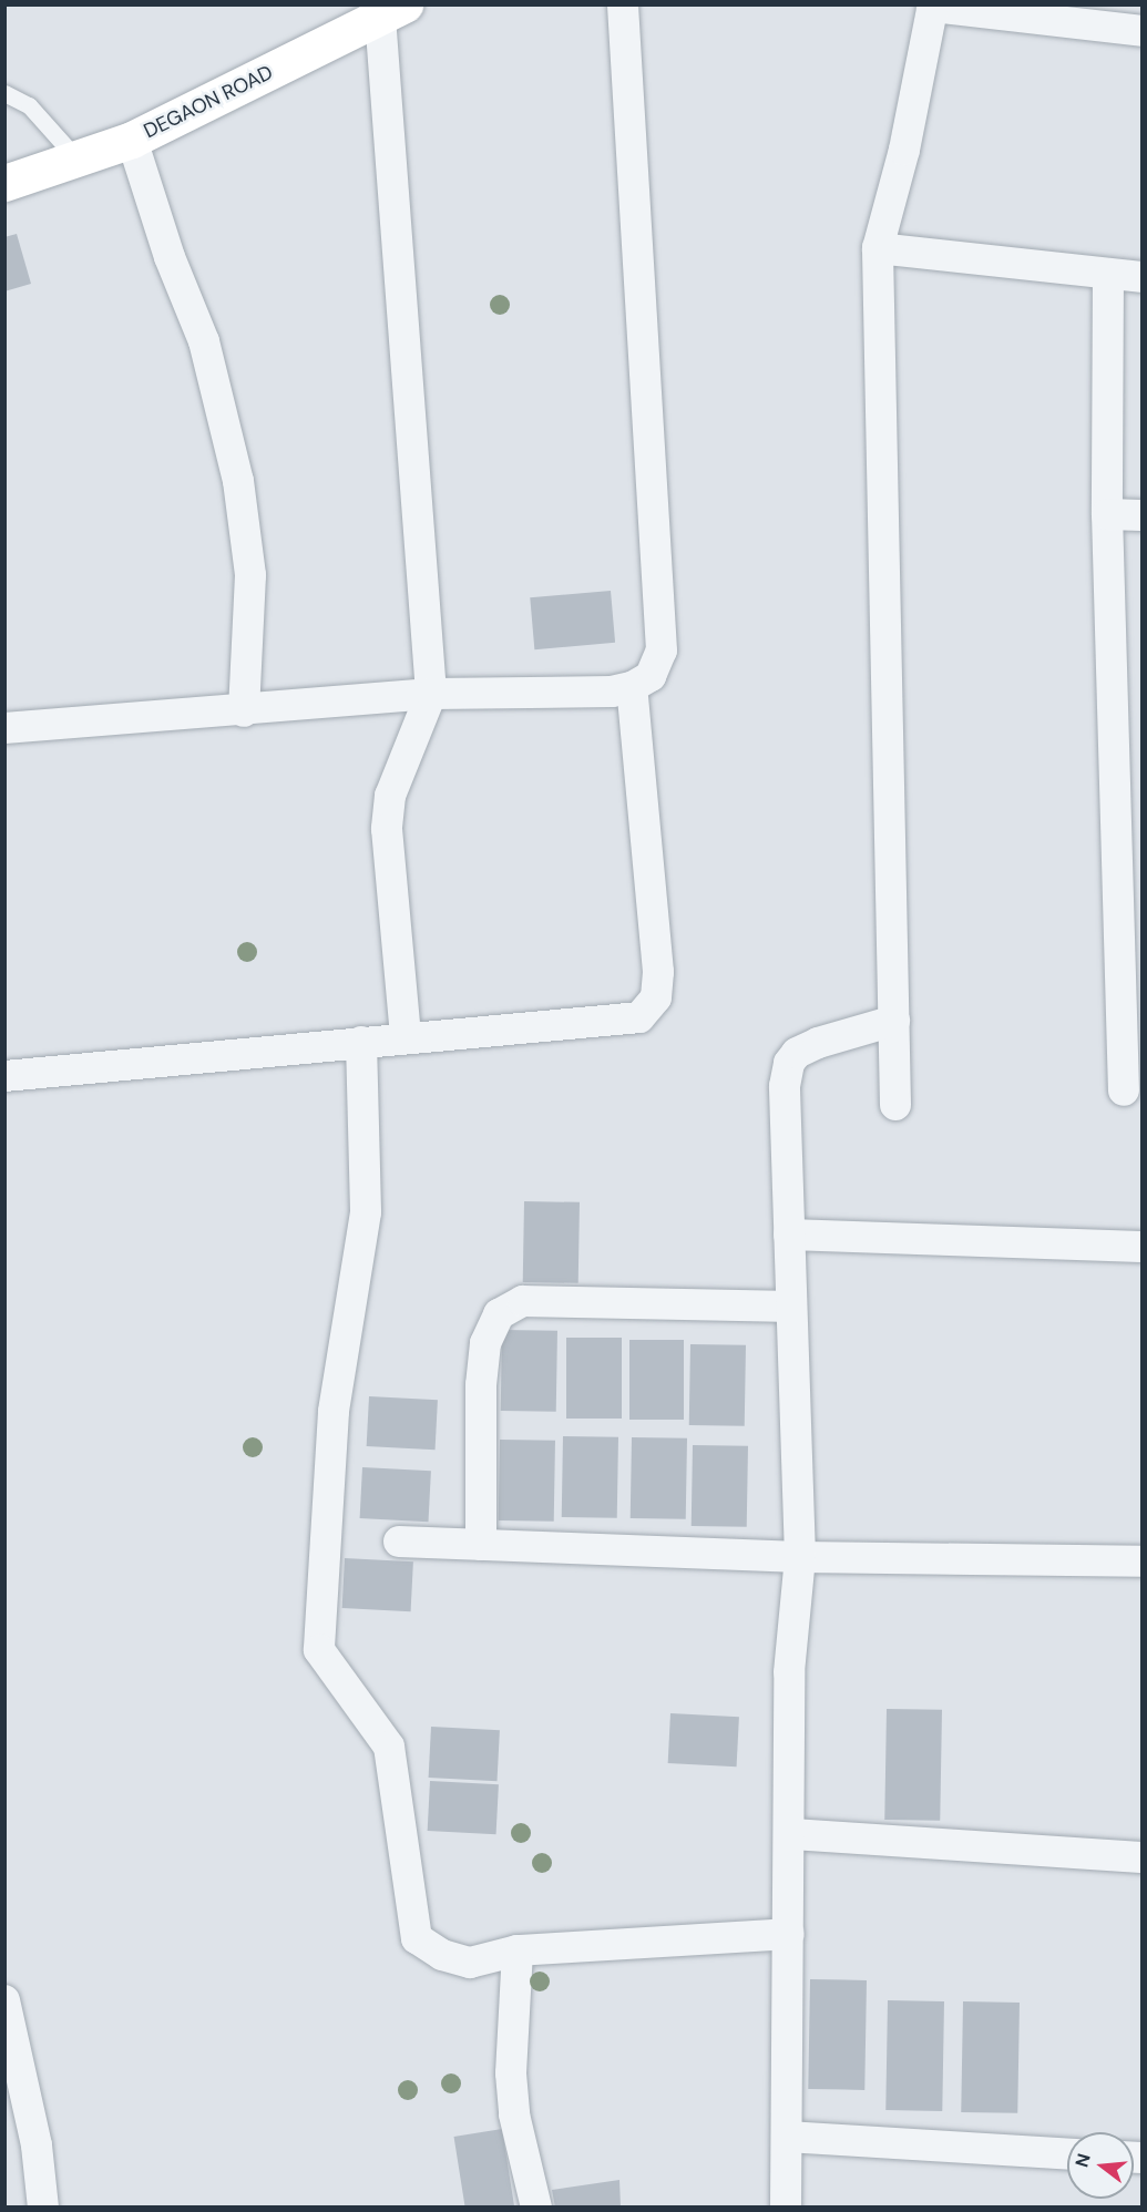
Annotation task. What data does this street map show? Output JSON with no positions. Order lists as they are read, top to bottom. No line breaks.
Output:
{"streets":{"street":["DEGAON ROAD"]},"north":"left"}
